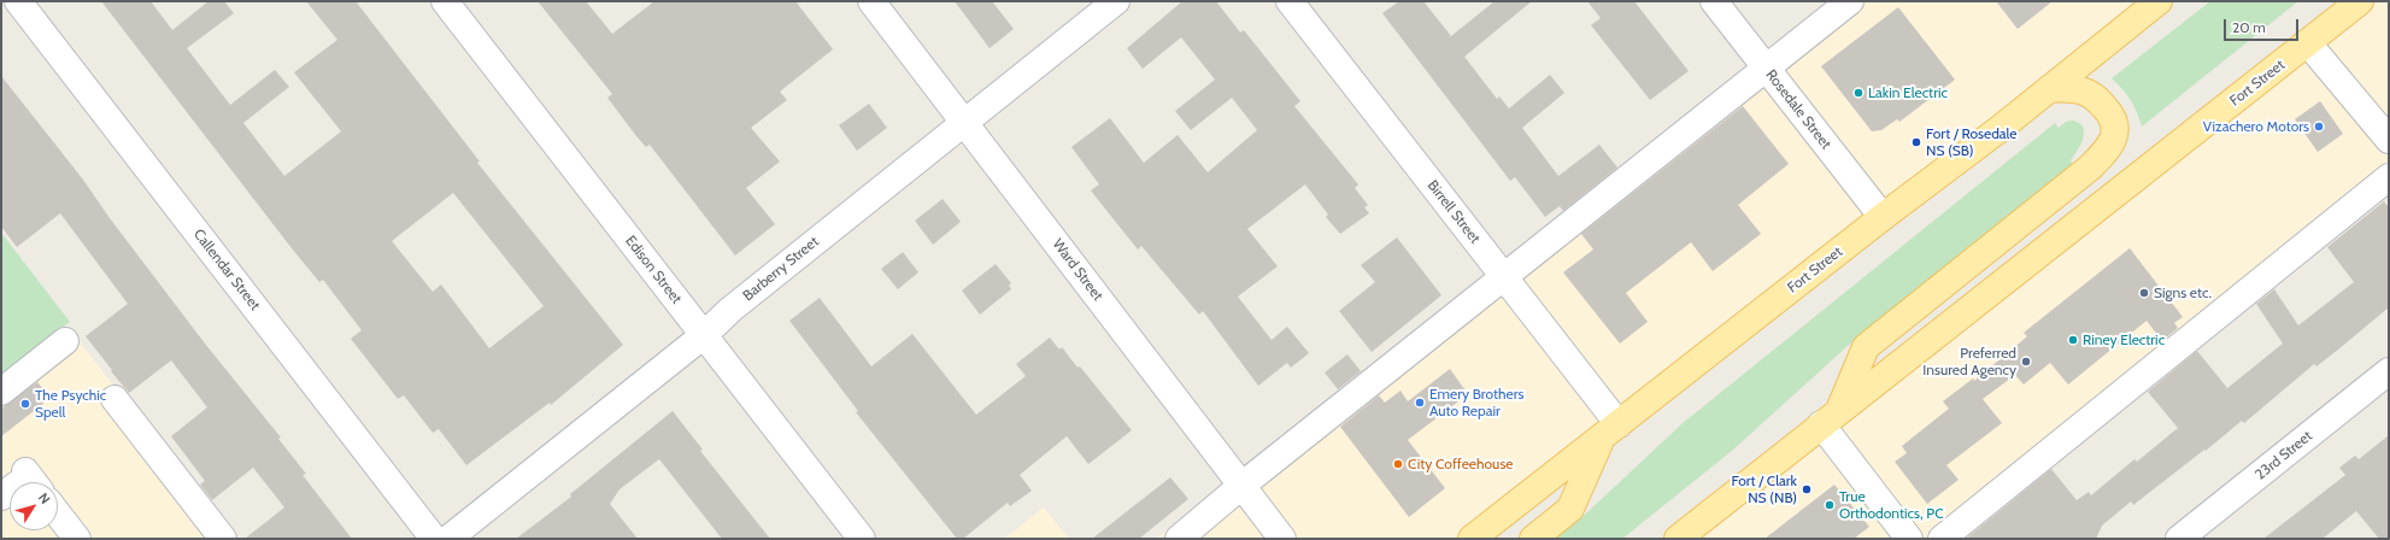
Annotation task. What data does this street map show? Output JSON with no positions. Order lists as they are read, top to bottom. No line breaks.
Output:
{"streets":{"main road":["Fort Street"],"street":["Rosedale Street","Birrell Street","Barberry Street","Callendar Street","Edison Street","Ward Street","23rd Street"]},"crossings":[["Fort Street","Rosedale Street"],["Fort Street","Birrell Street"],["Barberry Street","Edison Street"],["Barberry Street","Ward Street"]],"places":["Lakin Electric","Vizachero Motors","Fort / Rosedale NS (SB)","Signs etc.","Riney Electric","Preferred Insured Agency","Emery Brothers Auto Repair","The Psychic Spell","City Coffeehouse","Fort / Clark NS (NB)","True Orthodontics, PC"],"scale_bar":"20 m","north":"top right"}
